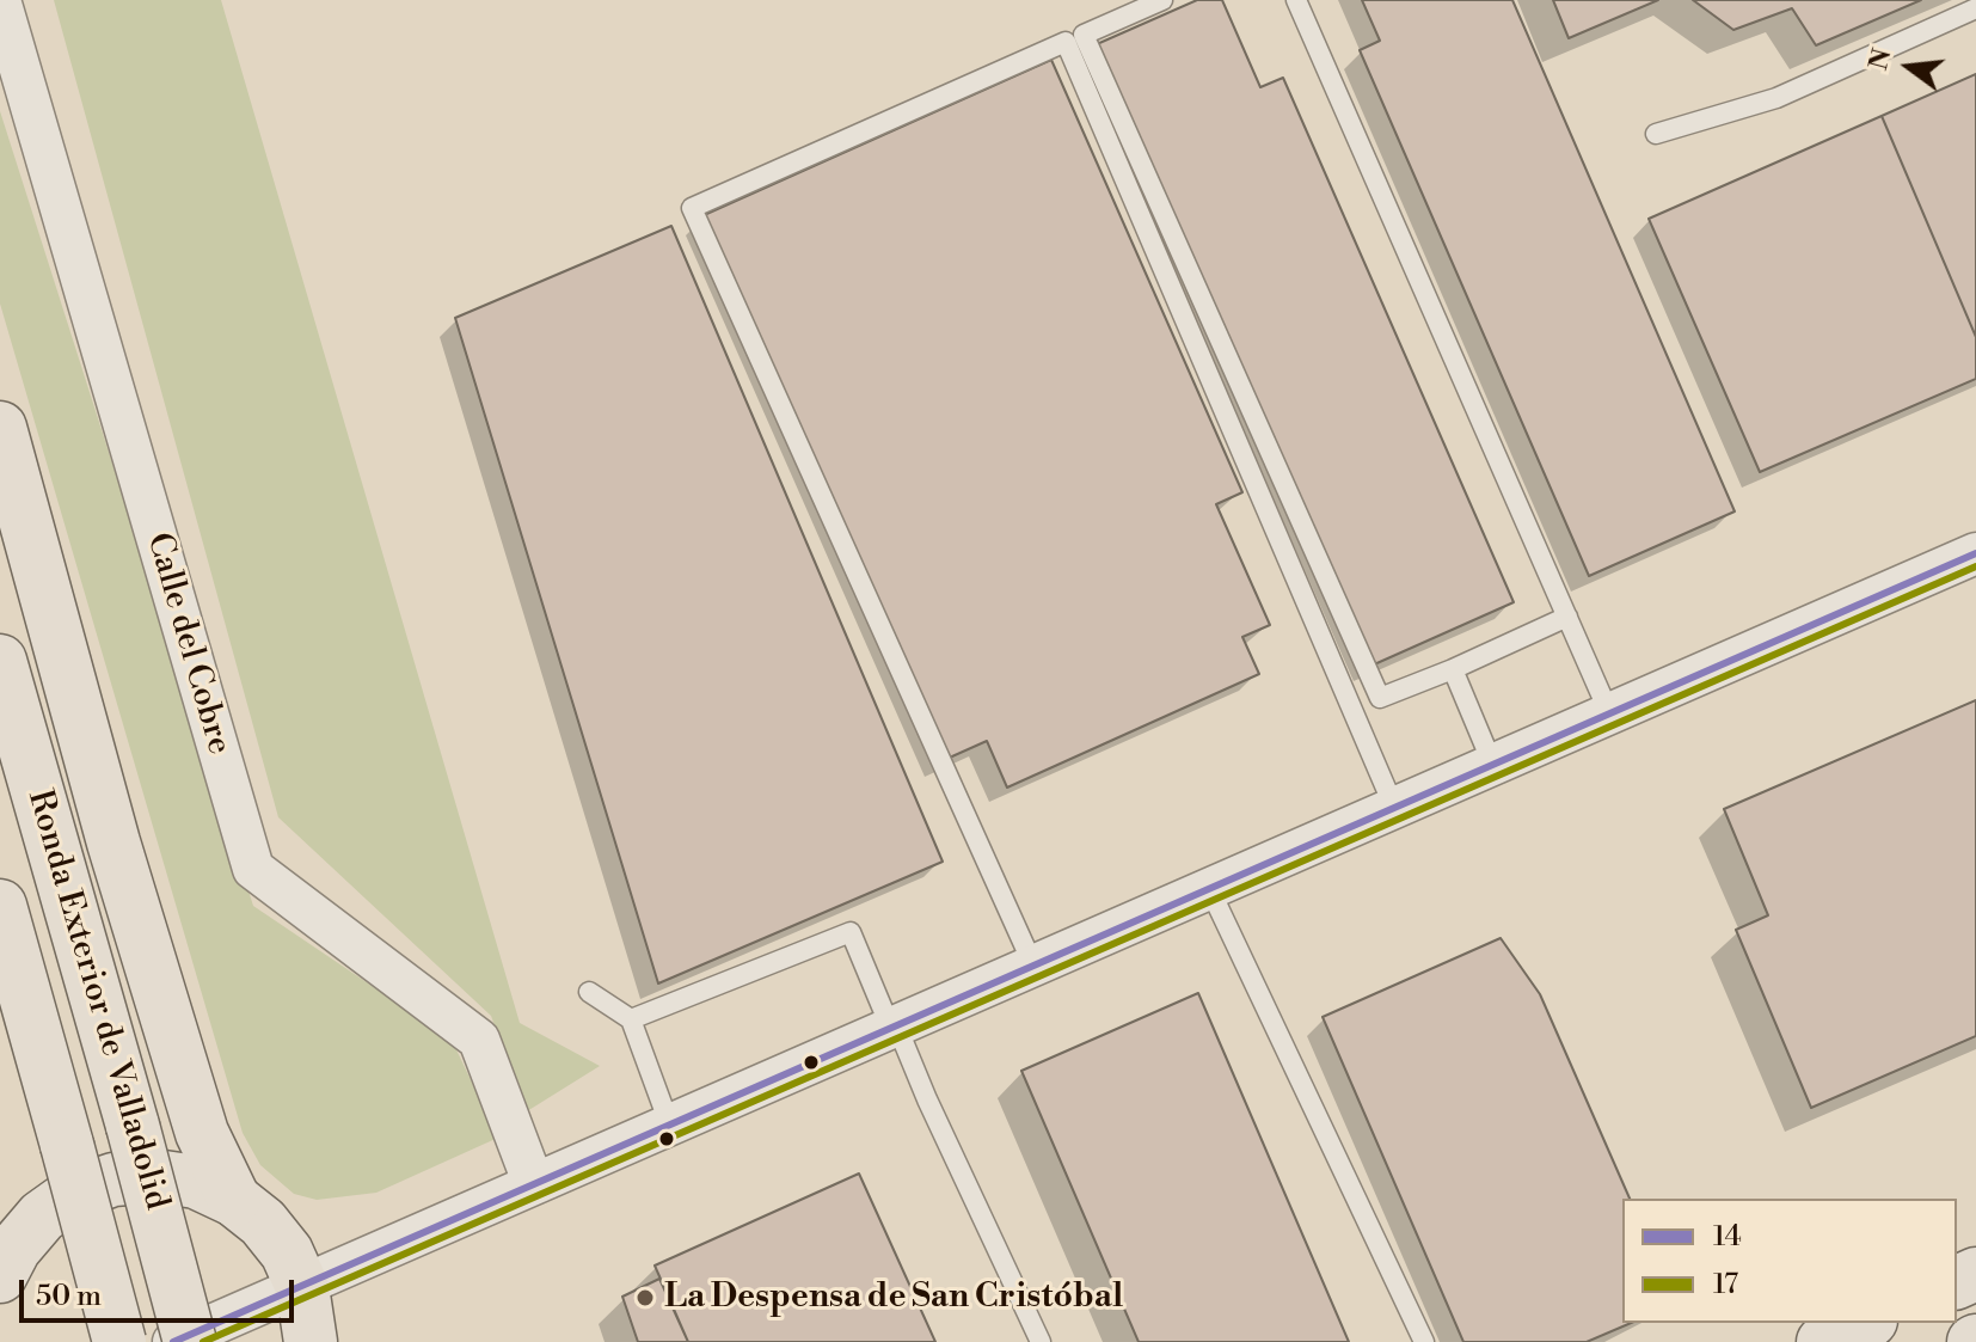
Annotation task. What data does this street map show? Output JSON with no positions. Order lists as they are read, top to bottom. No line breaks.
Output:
{"streets":{"highway":["Ronda Exterior de Valladolid"],"street":["Calle del Cobre"]},"places":["La Despensa de San Cristóbal"],"lines":["transit line 14","transit line 17"],"legend":["14","17"],"scale_bar":"50 m","north":"left"}
